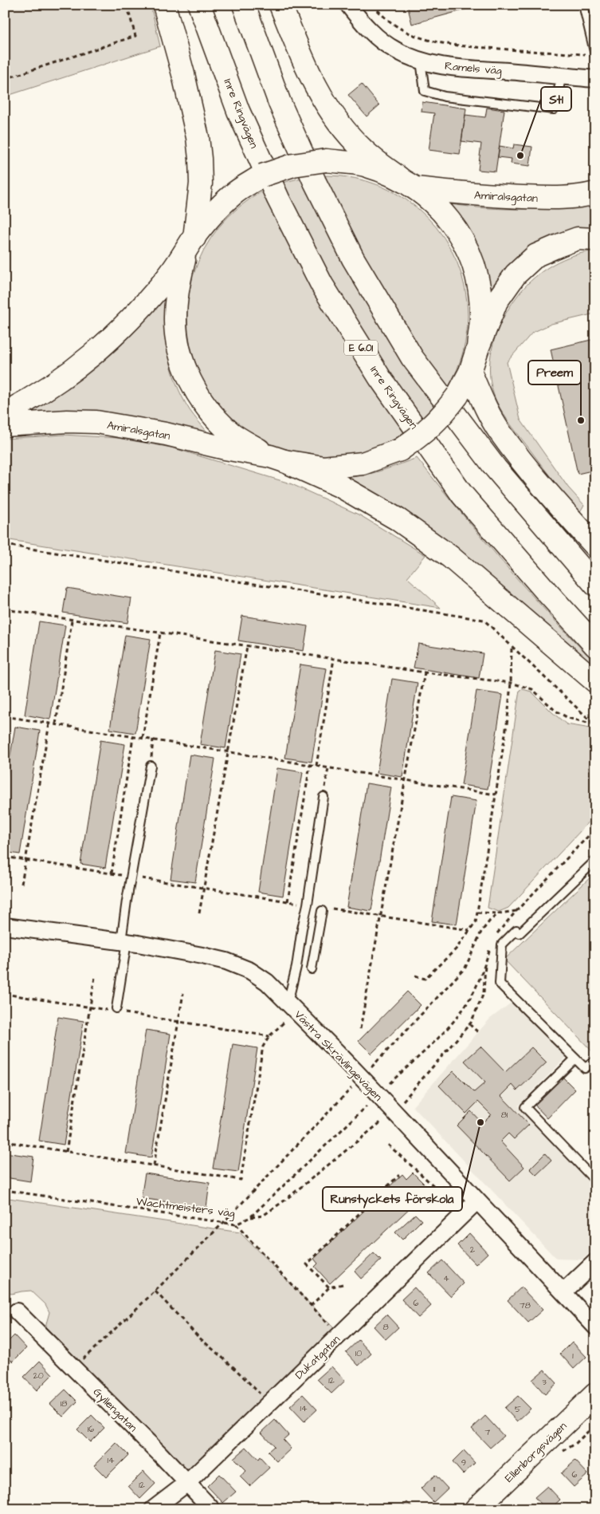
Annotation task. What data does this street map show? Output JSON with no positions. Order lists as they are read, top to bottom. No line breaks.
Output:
{"streets":{"main road":["Inre Ringvägen","Amiralsgatan","E 6.01","Ellenborgsvägen"],"street":["Ramels väg","Västra Skrävlingevägen","Dukatgatan","Gyllengatan"],"path":["Wachtmeisters väg"]},"crossings":[["Västra Skrävlingevägen","Dukatgatan"],["Dukatgatan","Gyllengatan"]],"places":["St1","Preem","Runstyckets förskola"],"house_numbers":["81","2","4","6","78","8","10","1","20","12","3","18","14","5","16","7","14","9","6","12","11"]}
